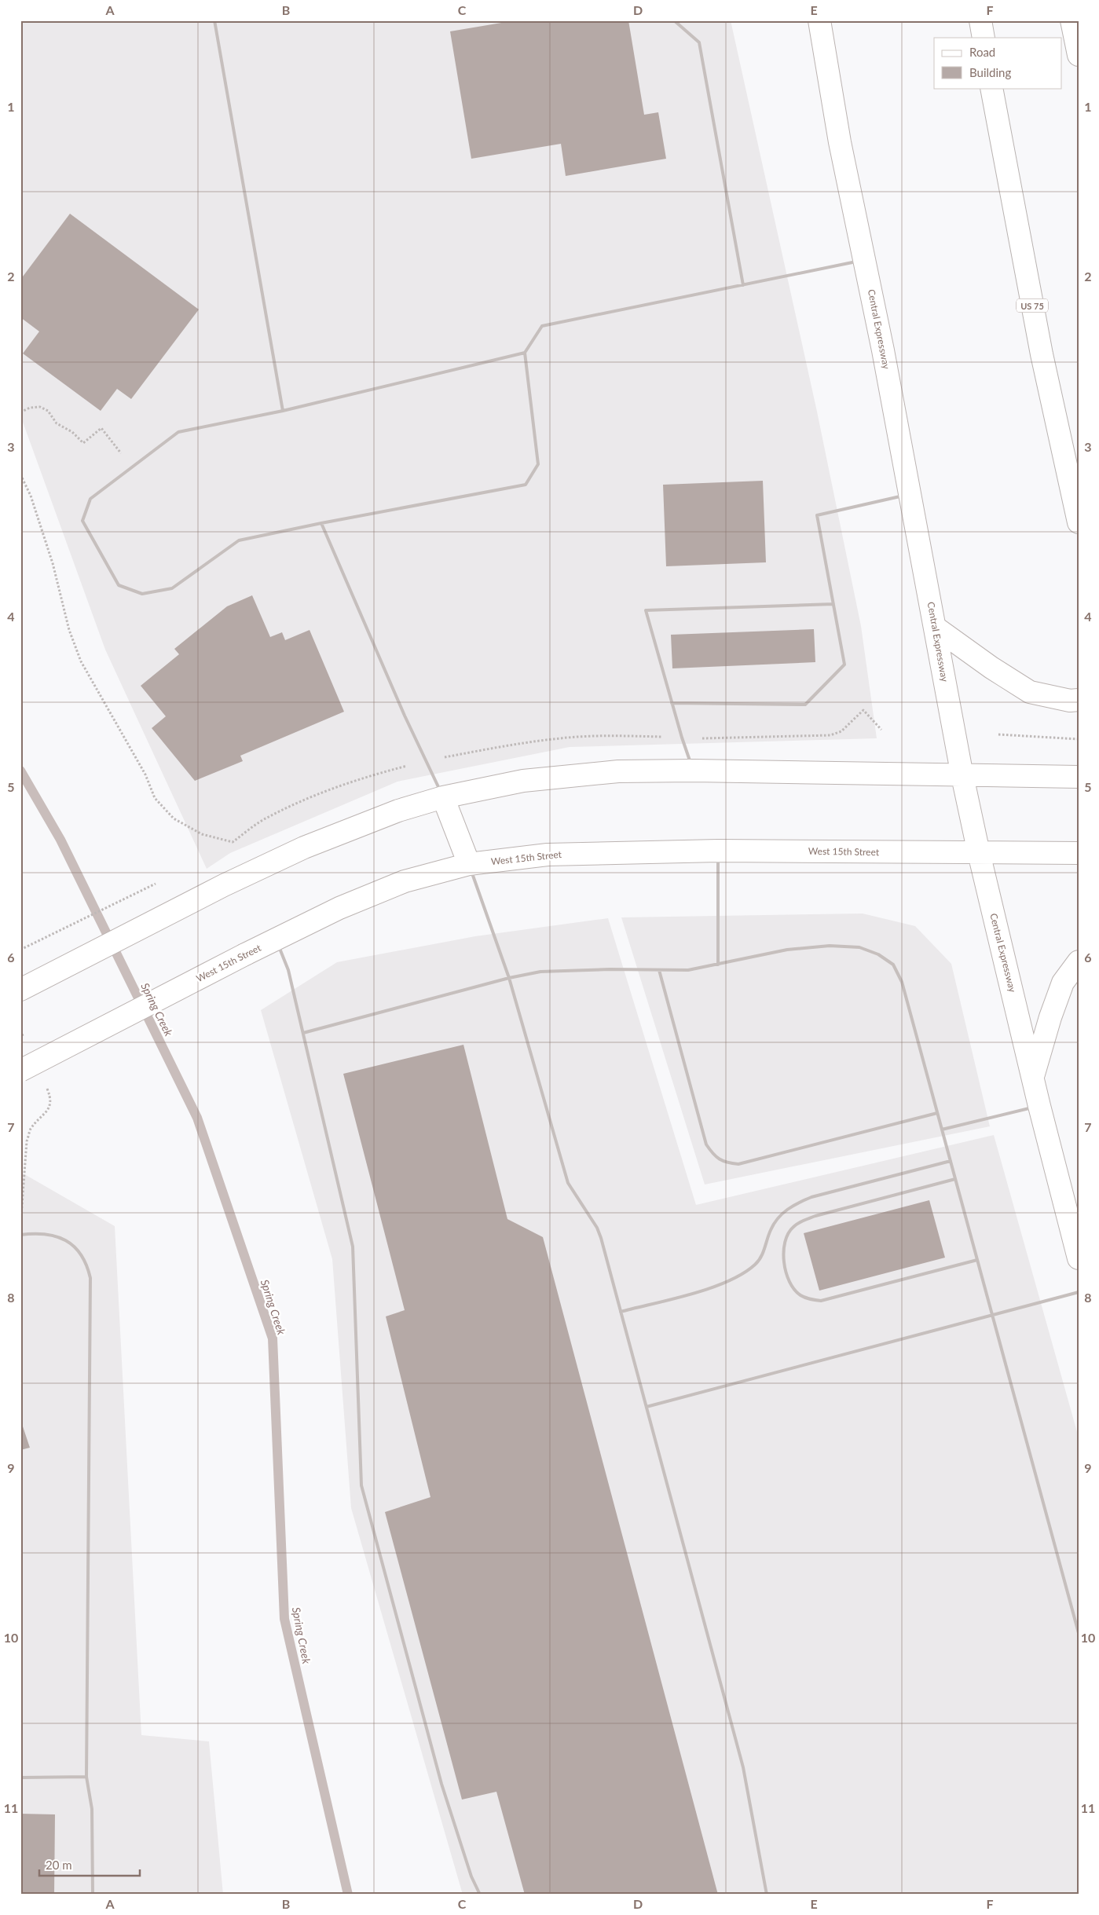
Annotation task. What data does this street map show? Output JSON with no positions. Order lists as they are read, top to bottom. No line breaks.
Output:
{"streets":{"main road":["US 75","Central Expressway","West 15th Street"]},"crossings":[["Central Expressway","West 15th Street"]],"water":["Spring Creek"],"legend":["Road","Building"],"scale_bar":"20 m","grid":{"columns":["A","B","C","D","E","F"],"rows":["1","2","3","4","5","6","7","8","9","10","11"]}}
